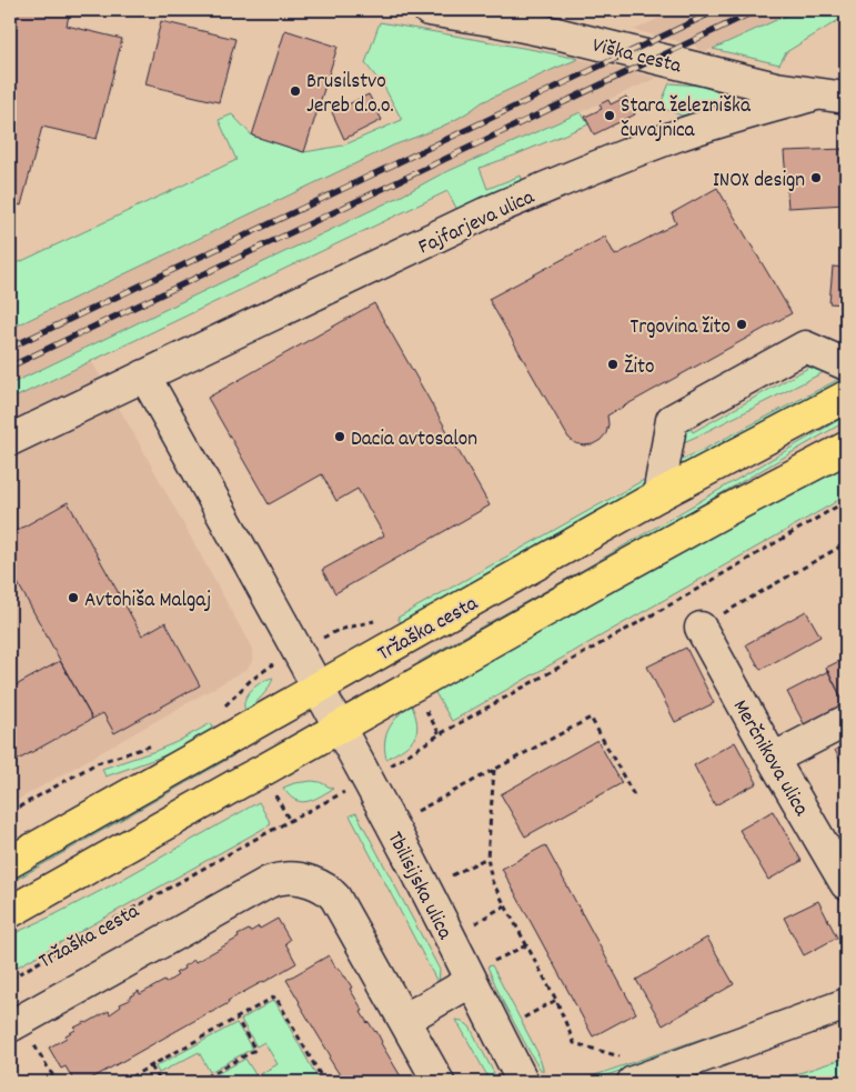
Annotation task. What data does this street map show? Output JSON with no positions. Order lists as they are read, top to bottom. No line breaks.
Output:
{"streets":{"main road":["Tržaška cesta"],"street":["Viška cesta","Fajfarjeva ulica","Merčnikova ulica","Tbilisijska ulica"]},"crossings":[["Viška cesta","Fajfarjeva ulica"],["Tržaška cesta","Tbilisijska ulica"]],"places":["Brusilstvo Jereb d.o.o.","Stara železniška čuvajnica","INOX design","Trgovina žito","Žito","Dacia avtosalon","Avtohiša Malgaj"]}
